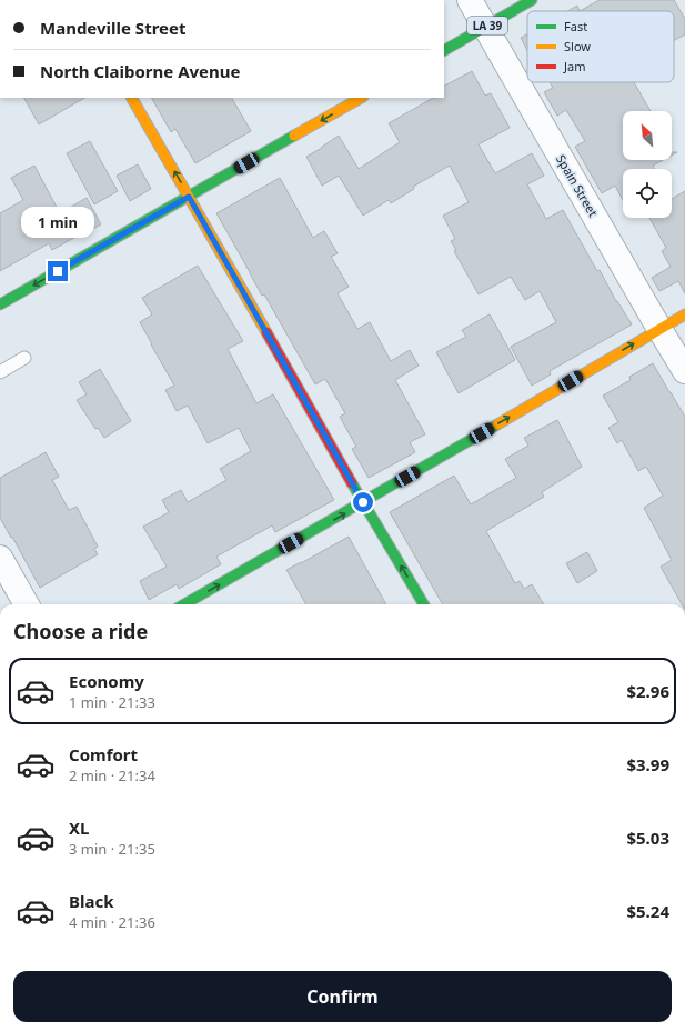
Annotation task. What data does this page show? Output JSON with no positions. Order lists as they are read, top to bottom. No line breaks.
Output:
{"streets":{"main road":["LA 39"],"street":["Spain Street"]},"crossings":[["LA 39","Spain Street"]],"legend":["Fast","Slow","Jam"],"north":"top left","page":{"banner":["Mandeville Street","North Claiborne Avenue"],"bubble":"1 min","heading":"Choose a ride","list":[{"name":"Economy","note":"1 min · 21:33","value":"$2.96"},{"name":"Comfort","note":"2 min · 21:34","value":"$3.99"},{"name":"XL","note":"3 min · 21:35","value":"$5.03"},{"name":"Black","note":"4 min · 21:36","value":"$5.24"}],"buttons":"Confirm"}}
